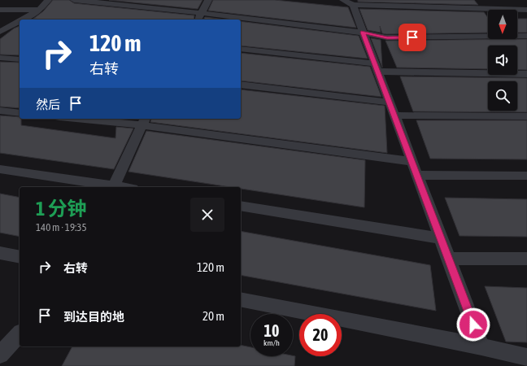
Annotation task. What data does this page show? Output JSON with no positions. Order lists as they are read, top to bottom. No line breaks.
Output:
{"north":"bottom","page":{"turn":["120 m","右转"],"then":"然后","heading":["1 分钟","140 m · 19:35"],"list":[{"name":"右转","value":"120 m"},{"name":"到达目的地","value":"20 m"}],"speed":"10 km/h","limit":"20"}}
